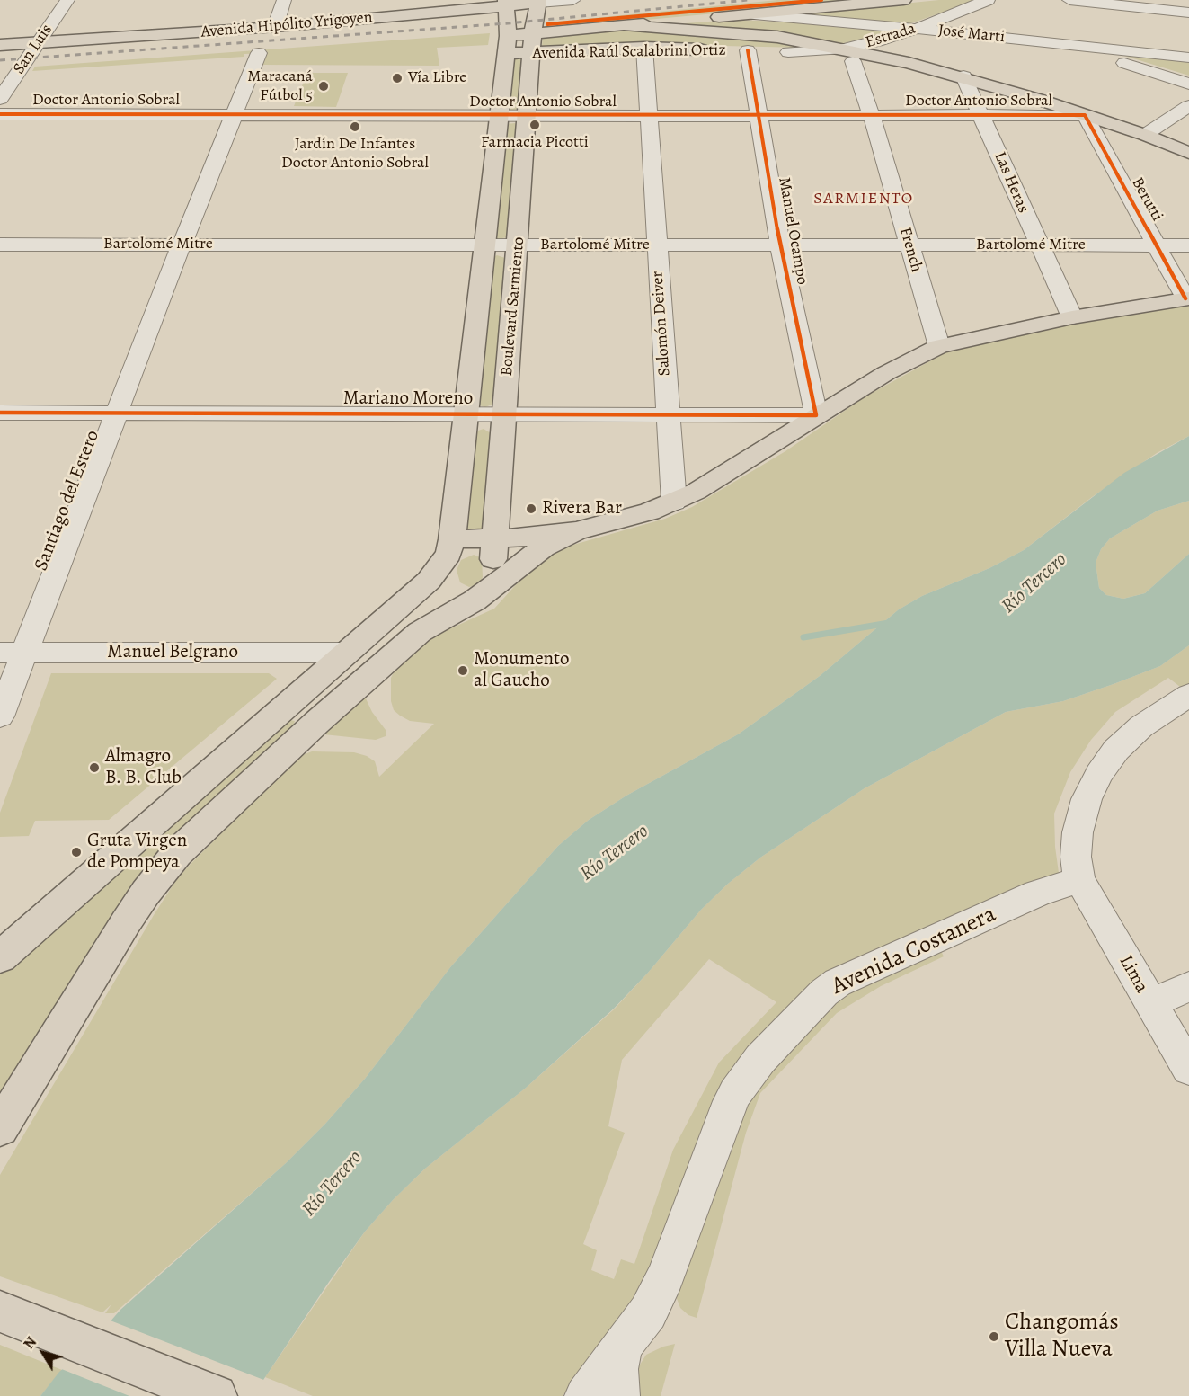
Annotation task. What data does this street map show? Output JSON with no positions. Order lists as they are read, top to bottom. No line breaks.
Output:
{"streets":{"main road":["Avenida Hipólito Yrigoyen","Avenida Raúl Scalabrini Ortiz","Boulevard Sarmiento"],"street":["José Marti","Estrada","San Luis","Doctor Antonio Sobral","Las Heras","Berutti","Manuel Ocampo","Bartolomé Mitre","French","Salomón Deiver","Mariano Moreno","Santiago del Estero","Manuel Belgrano","Avenida Costanera","Lima"]},"crossings":[["Avenida Hipólito Yrigoyen","San Luis"],["Avenida Hipólito Yrigoyen","Boulevard Sarmiento"],["José Marti","Estrada"],["Estrada","Avenida Raúl Scalabrini Ortiz"],["Estrada","French"],["Avenida Raúl Scalabrini Ortiz","Doctor Antonio Sobral"],["Avenida Raúl Scalabrini Ortiz","Las Heras"],["Avenida Raúl Scalabrini Ortiz","Berutti"],["Avenida Raúl Scalabrini Ortiz","Manuel Ocampo"],["Avenida Raúl Scalabrini Ortiz","French"],["Avenida Raúl Scalabrini Ortiz","Boulevard Sarmiento"],["Avenida Raúl Scalabrini Ortiz","Salomón Deiver"],["Doctor Antonio Sobral","Las Heras"],["Doctor Antonio Sobral","Berutti"],["Doctor Antonio Sobral","Manuel Ocampo"],["Doctor Antonio Sobral","French"],["Doctor Antonio Sobral","Boulevard Sarmiento"],["Doctor Antonio Sobral","Salomón Deiver"],["Doctor Antonio Sobral","Santiago del Estero"],["Las Heras","Bartolomé Mitre"],["Berutti","Bartolomé Mitre"],["Manuel Ocampo","Bartolomé Mitre"],["Manuel Ocampo","Mariano Moreno"],["Bartolomé Mitre","French"],["Bartolomé Mitre","Boulevard Sarmiento"],["Bartolomé Mitre","Salomón Deiver"],["Bartolomé Mitre","Santiago del Estero"],["Boulevard Sarmiento","Mariano Moreno"],["Boulevard Sarmiento","Manuel Belgrano"],["Salomón Deiver","Mariano Moreno"],["Mariano Moreno","Santiago del Estero"],["Santiago del Estero","Manuel Belgrano"],["Avenida Costanera","Lima"]],"districts":["SARMIENTO"],"water":["Río Tercero"],"places":["Vía Libre","Maracaná Fútbol 5","Farmacia Picotti","Jardín De Infantes Doctor Antonio Sobral","Rivera Bar","Monumento al Gaucho","Almagro B. B. Club","Gruta Virgen de Pompeya","Changomás Villa Nueva"],"north":"top left"}
